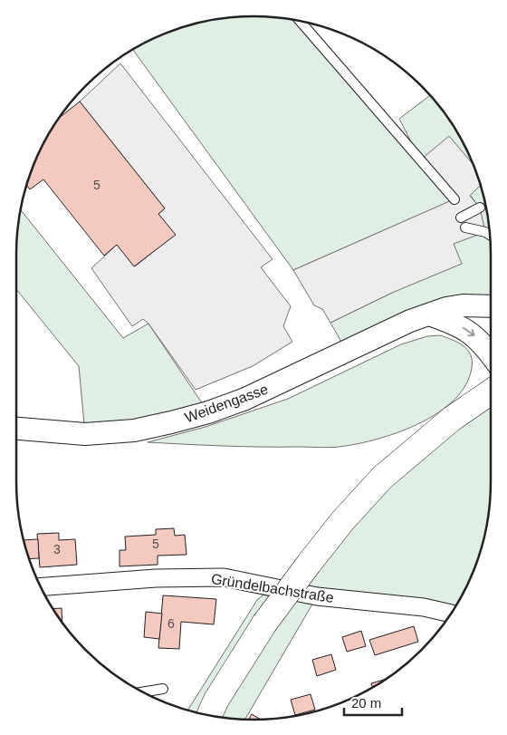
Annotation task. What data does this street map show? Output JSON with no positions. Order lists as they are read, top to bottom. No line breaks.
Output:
{"streets":{"street":["Weidengasse","Gründelbachstraße"]},"house_numbers":["5","5","3","6"],"scale_bar":"20 m"}
